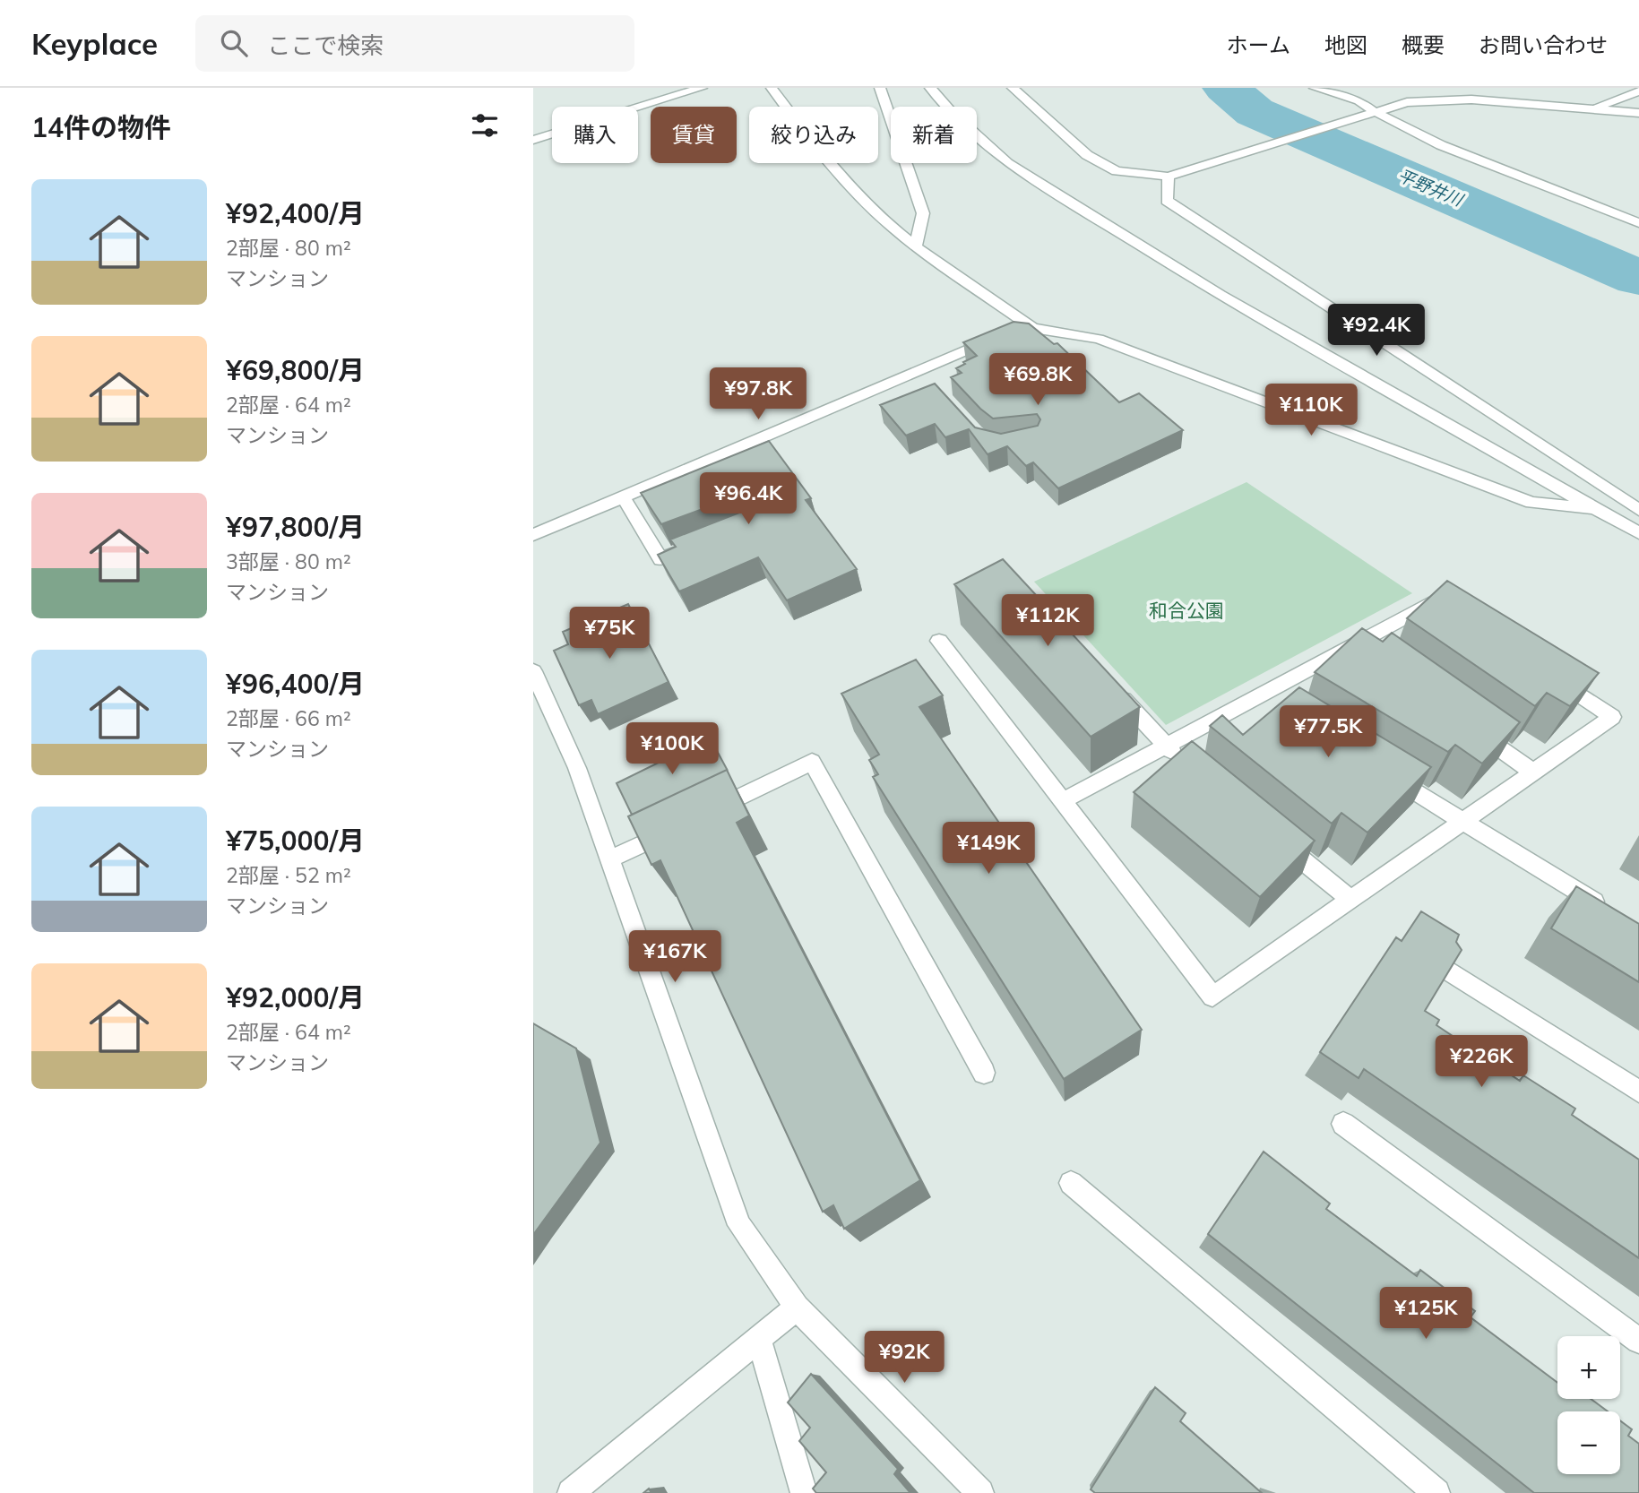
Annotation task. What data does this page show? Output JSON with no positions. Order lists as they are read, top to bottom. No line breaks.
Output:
{"water":["平野井川"],"parks":["和合公園"],"page":{"header":"Keyplace","search":"ここで検索","nav":["ホーム","地図","概要","お問い合わせ"],"heading":"14件の物件","chip":["購入","賃貸","絞り込み","新着"],"list":[{"name":"¥92,400/月","note":"2部屋 · 80 m² · マンション"},{"name":"¥69,800/月","note":"2部屋 · 64 m² · マンション"},{"name":"¥97,800/月","note":"3部屋 · 80 m² · マンション"},{"name":"¥96,400/月","note":"2部屋 · 66 m² · マンション"},{"name":"¥75,000/月","note":"2部屋 · 52 m² · マンション"},{"name":"¥92,000/月","note":"2部屋 · 64 m² · マンション"}],"price":["¥92.4K","¥69.8K","¥97.8K","¥110K","¥96.4K","¥112K","¥75K","¥77.5K","¥100K","¥149K","¥167K","¥226K","¥125K","¥92K"],"map_buttons":["+","−"]}}
